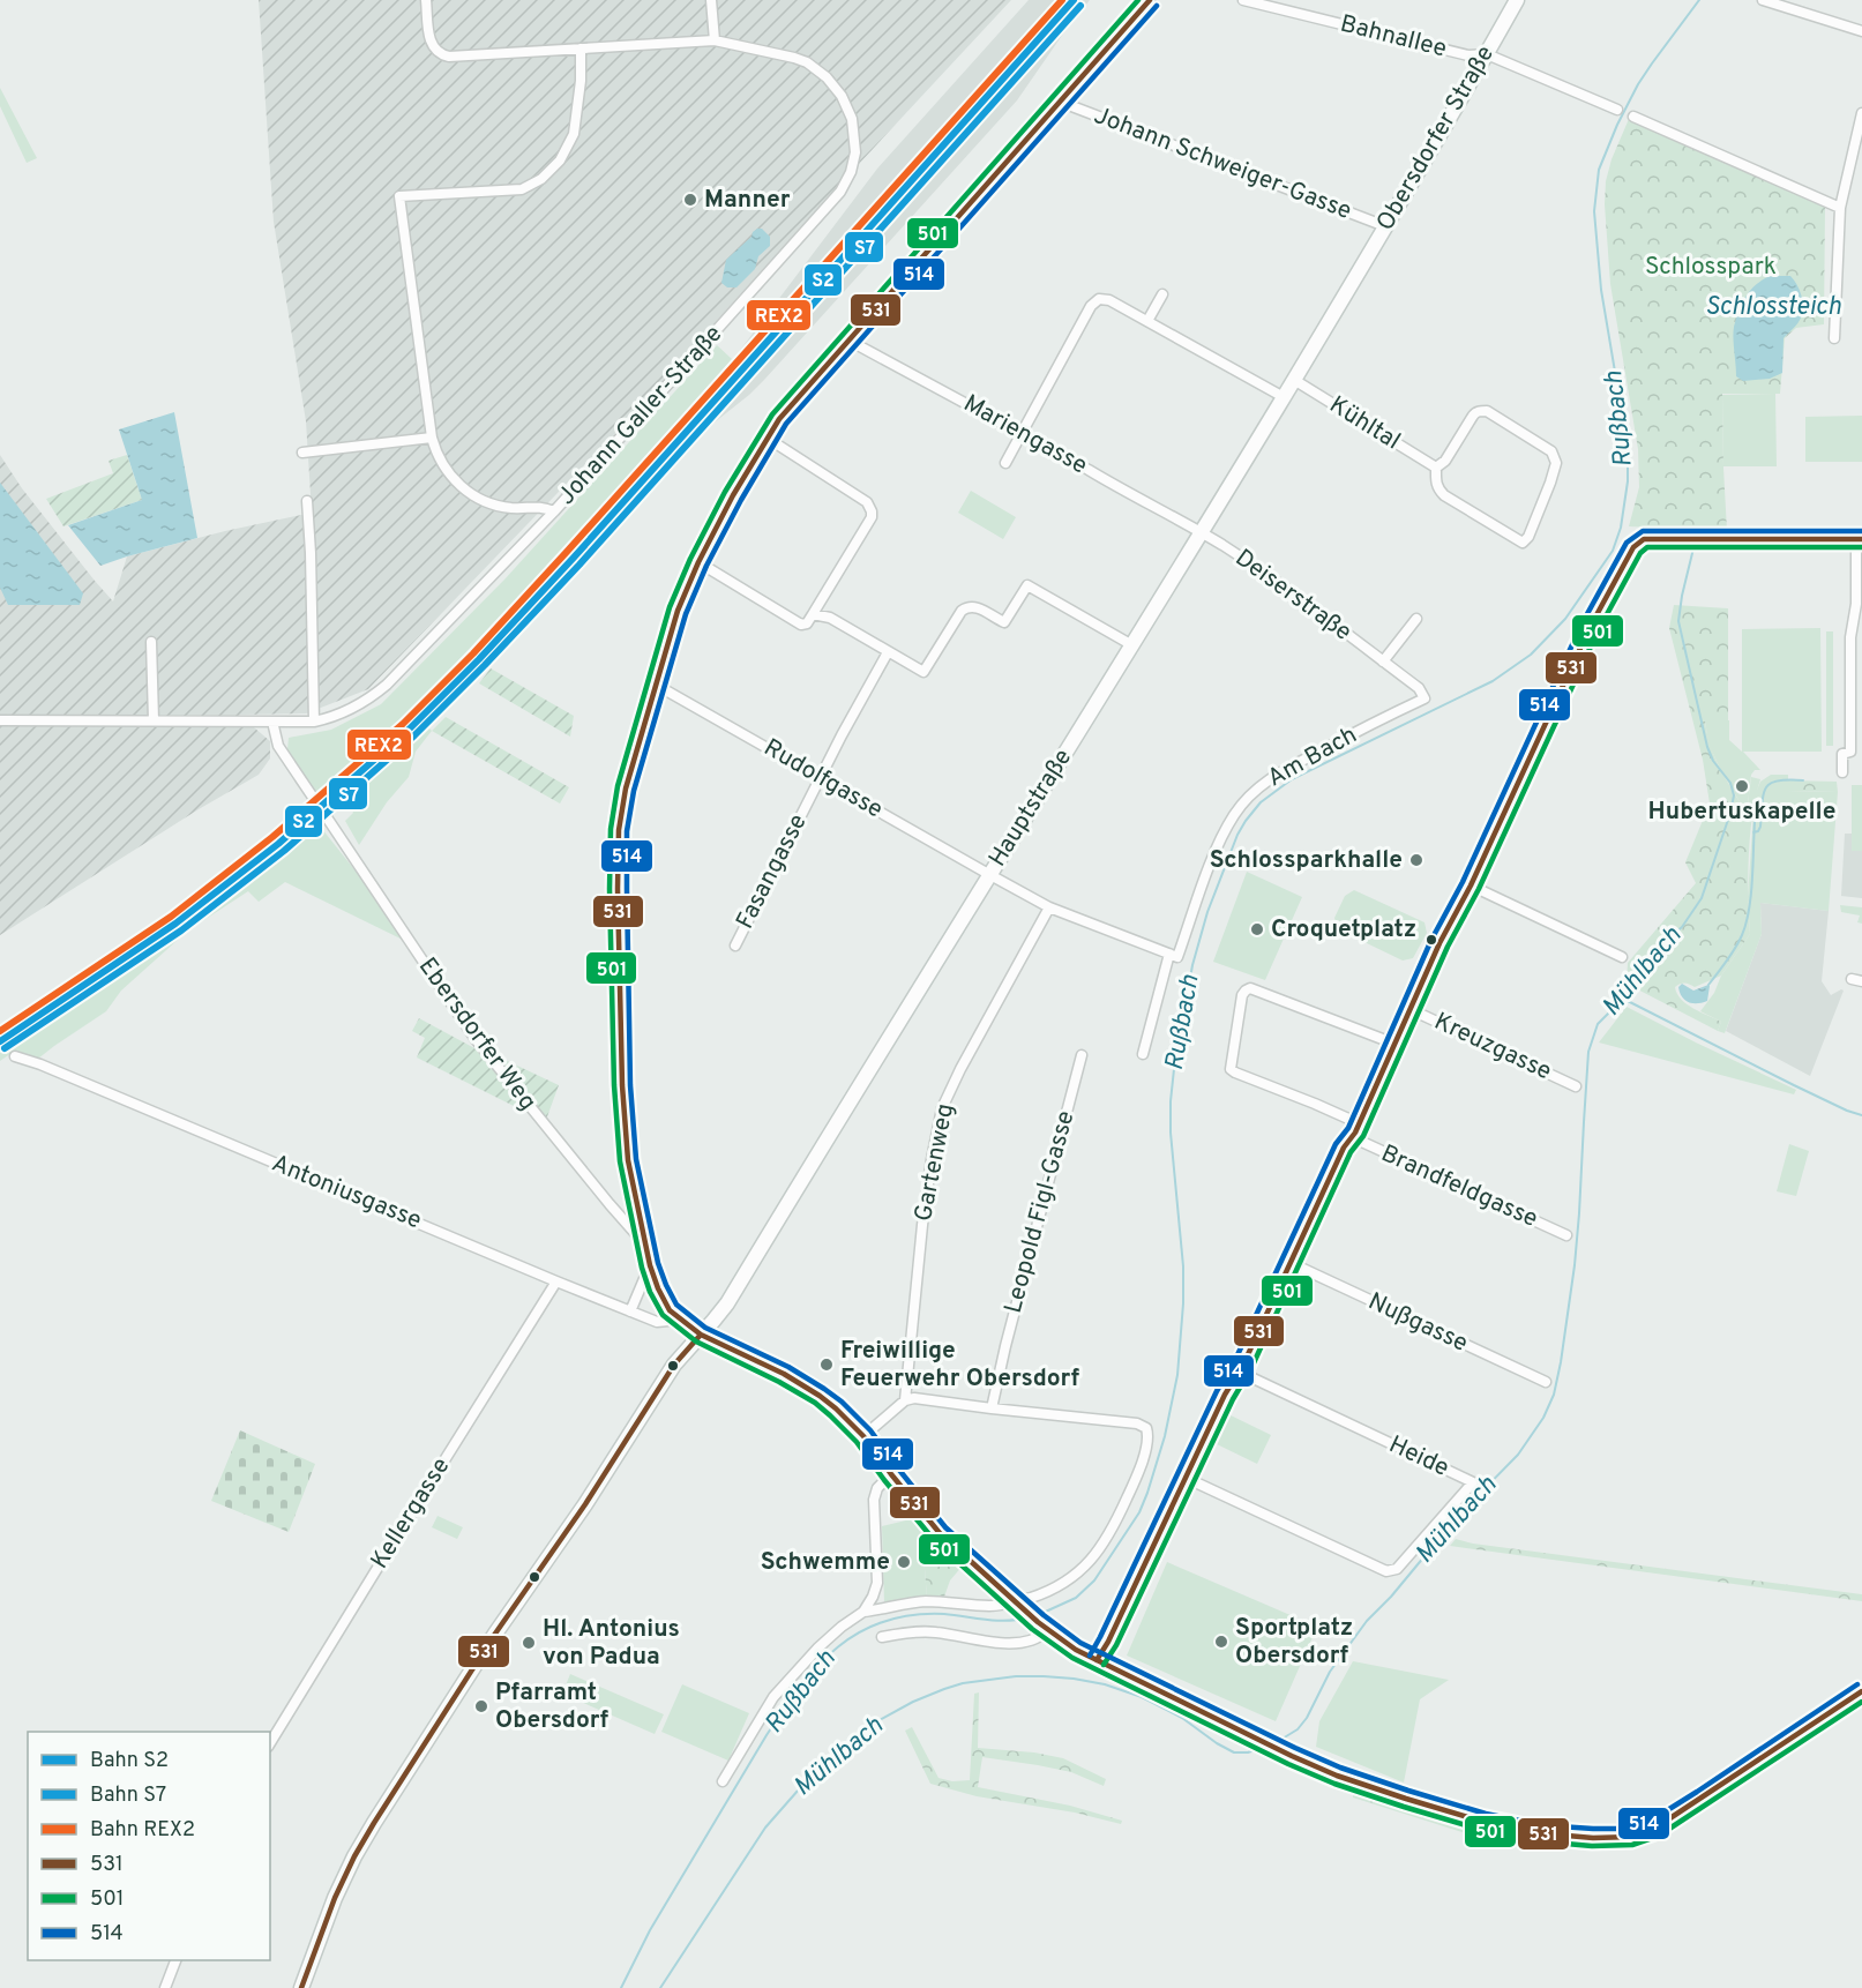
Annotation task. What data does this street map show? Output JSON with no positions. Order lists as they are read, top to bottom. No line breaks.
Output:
{"streets":{"main road":["Obersdorfer Straße","Hauptstraße"],"street":["Bahnallee","Johann Schweiger-Gasse","Johann Galler-Straße","Kühltal","Mariengasse","Deiserstraße","Am Bach","Rudolfgasse","Fasangasse","Ebersdorfer Weg","Kreuzgasse","Gartenweg","Brandfeldgasse","Antoniusgasse","Leopold Figl-Gasse","Nußgasse","Heide","Kellergasse"]},"crossings":[["Bahnallee","Obersdorfer Straße"],["Obersdorfer Straße","Johann Schweiger-Gasse"],["Obersdorfer Straße","Hauptstraße"],["Kühltal","Hauptstraße"],["Mariengasse","Deiserstraße"],["Mariengasse","Hauptstraße"],["Deiserstraße","Am Bach"],["Deiserstraße","Hauptstraße"],["Am Bach","Rudolfgasse"],["Rudolfgasse","Hauptstraße"],["Rudolfgasse","Fasangasse"],["Rudolfgasse","Gartenweg"],["Antoniusgasse","Kellergasse"]],"water":["Schlossteich","Rußbach","Mühlbach"],"parks":["Schlosspark"],"places":["Manner","Hubertuskapelle","Schlossparkhalle","Croquetplatz","Freiwillige Feuerwehr Obersdorf","Schwemme","Sportplatz Obersdorf","Hl. Antonius von Padua","Pfarramt Obersdorf"],"lines":["rail line S2","rail line REX2","transit line 531","transit line 501","rail line S7","transit line 514"],"legend":["Bahn S2","Bahn S7","Bahn REX2","531","501","514"]}
